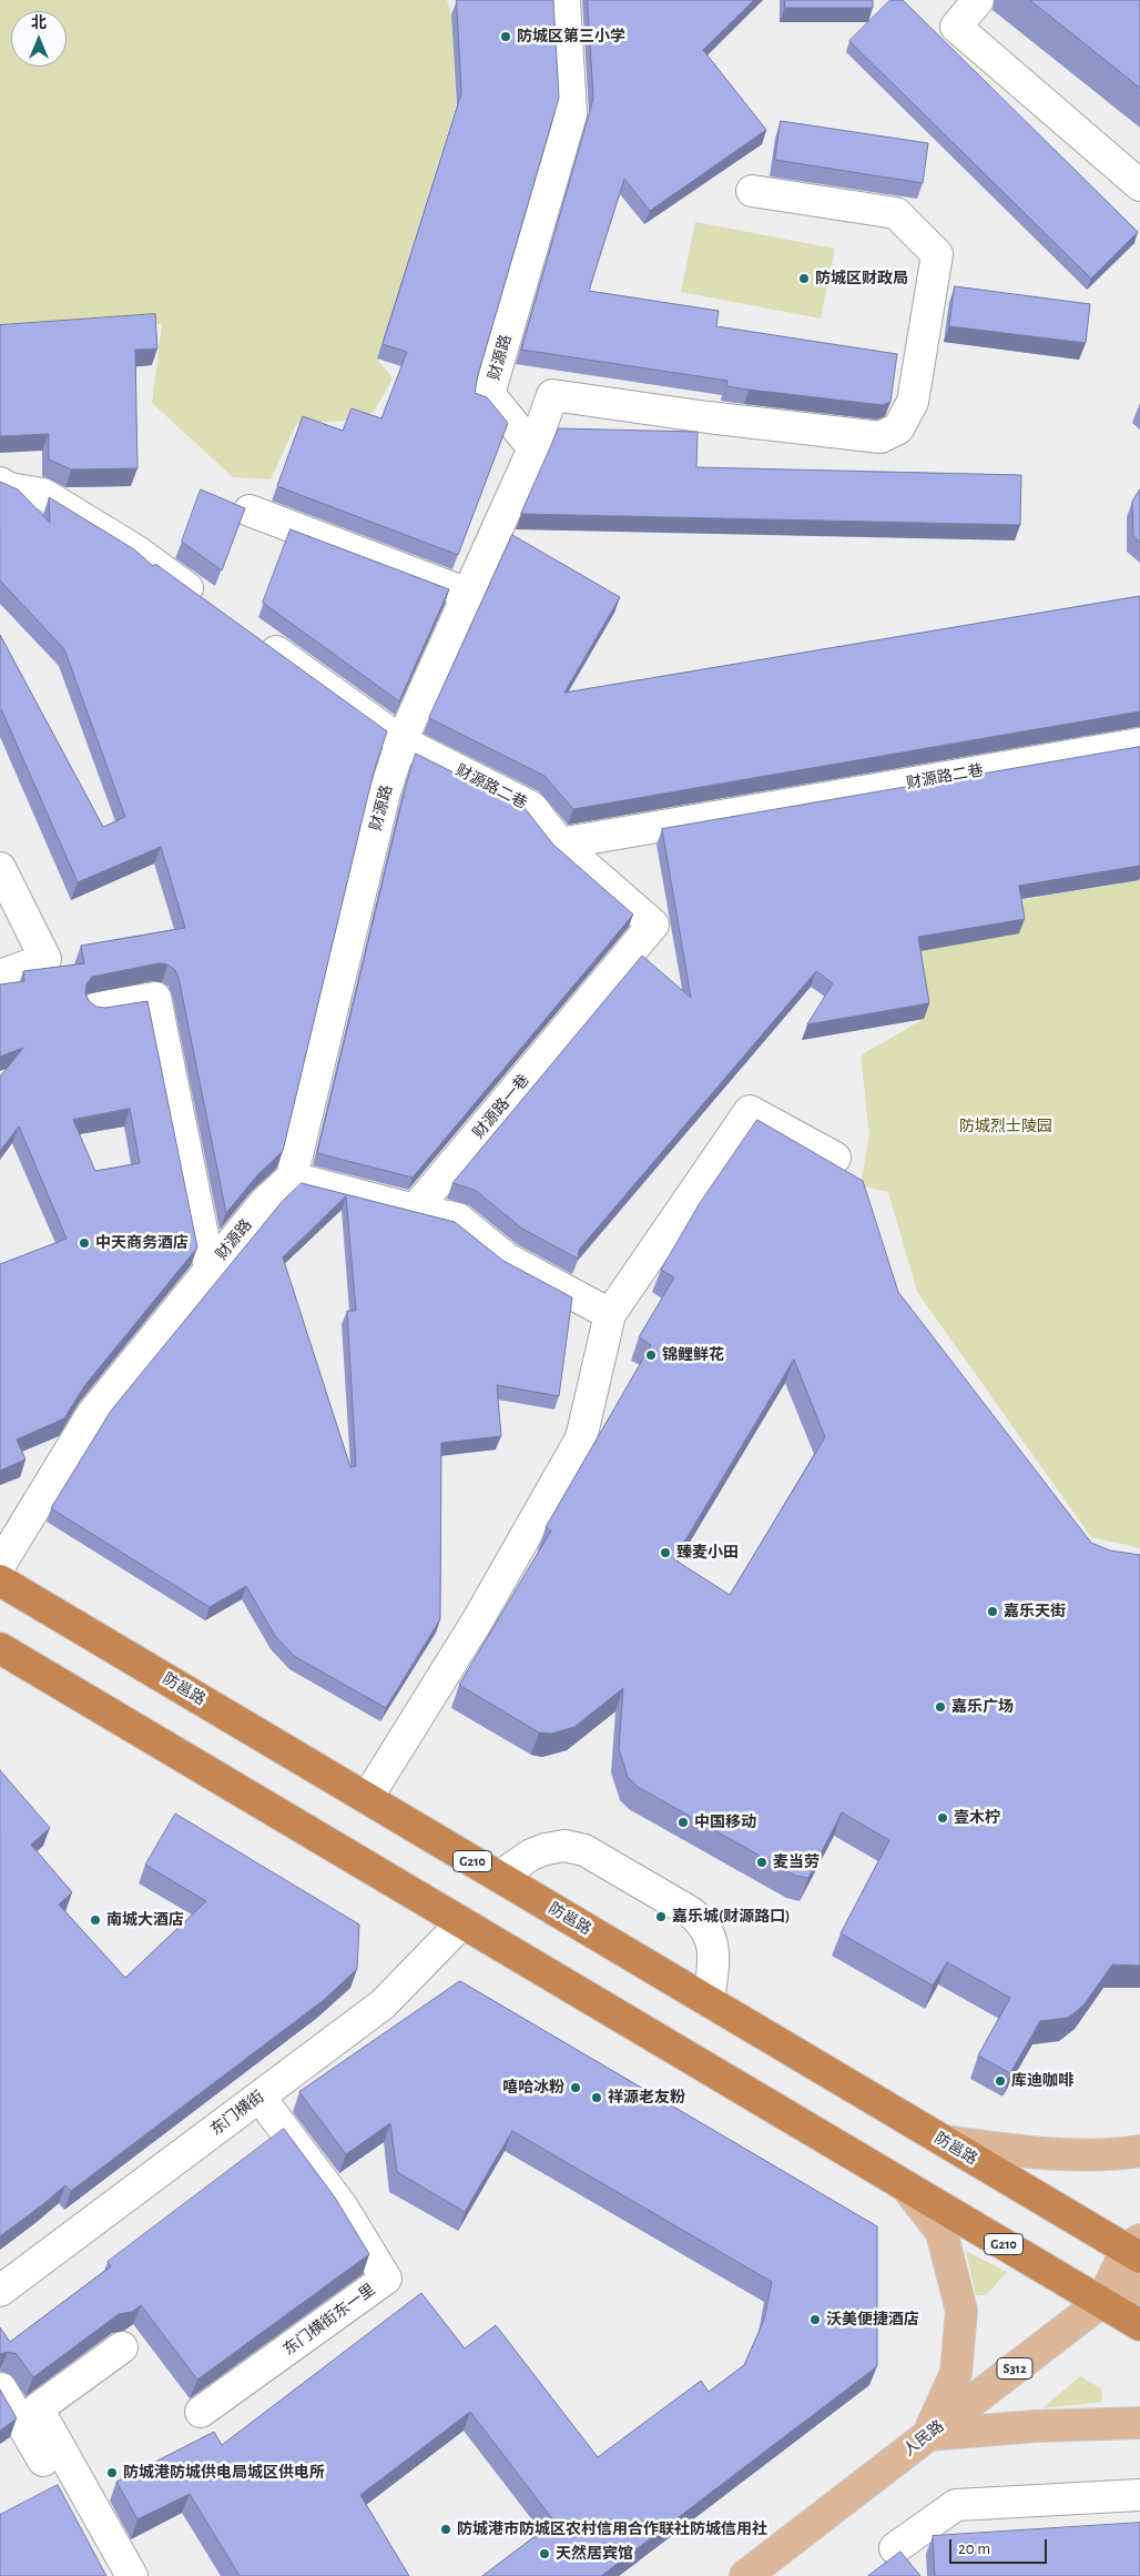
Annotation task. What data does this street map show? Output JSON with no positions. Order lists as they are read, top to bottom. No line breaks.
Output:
{"streets":{"highway":["防邕路","G210"],"main road":["S312","人民路"],"street":["财源路","财源路二巷","财源路一巷","东门横街","东门横街东一里"]},"crossings":[["财源路","财源路二巷"],["财源路二巷","财源路一巷"],["防邕路","S312"],["G210","东门横街"],["G210","S312"],["G210","人民路"],["东门横街","东门横街东一里"],["S312","人民路"]],"parks":["防城烈士陵园"],"places":["防城区第三小学","防城区财政局","中天商务酒店","锦鲤鲜花","臻麦小田","嘉乐天街","嘉乐广场","壹木柠","中国移动","麦当劳","嘉乐城(财源路口)","南城大酒店","库迪咖啡","嘻哈冰粉","祥源老友粉","沃美便捷酒店","防城港防城供电局城区供电所","防城港市防城区农村信用合作联社防城信用社","天然居宾馆"],"scale_bar":"20 m","north":"top"}
